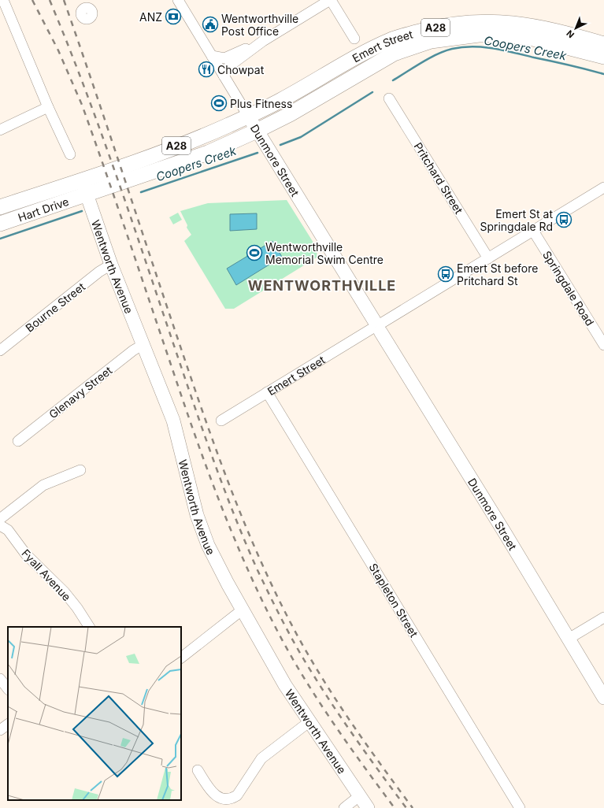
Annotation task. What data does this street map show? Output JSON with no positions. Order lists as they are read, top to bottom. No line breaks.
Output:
{"streets":{"highway":["A28","Emert Street","Hart Drive"],"main road":["Dunmore Street","Wentworth Avenue"],"street":["Pritchard Street","Springdale Road","Bourne Street","Glenavy Street","Fyall Avenue","Stapleton Street"]},"crossings":[["A28","Emert Street"],["A28","Dunmore Street"],["A28","Hart Drive"],["A28","Wentworth Avenue"],["Emert Street","Dunmore Street"],["Emert Street","Pritchard Street"],["Emert Street","Springdale Road"],["Emert Street","Stapleton Street"],["Hart Drive","Wentworth Avenue"],["Wentworth Avenue","Bourne Street"],["Wentworth Avenue","Glenavy Street"]],"districts":["WENTWORTHVILLE"],"water":["Coopers Creek"],"places":{"bank":["ANZ"],"public building":["Wentworthville Post Office"],"restaurant":["Chowpat"],"sports":["Plus Fitness","Wentworthville Memorial Swim Centre"],"bus stop":["Emert St at Springdale Rd","Emert St before Pritchard St"]},"north":"bottom left"}
